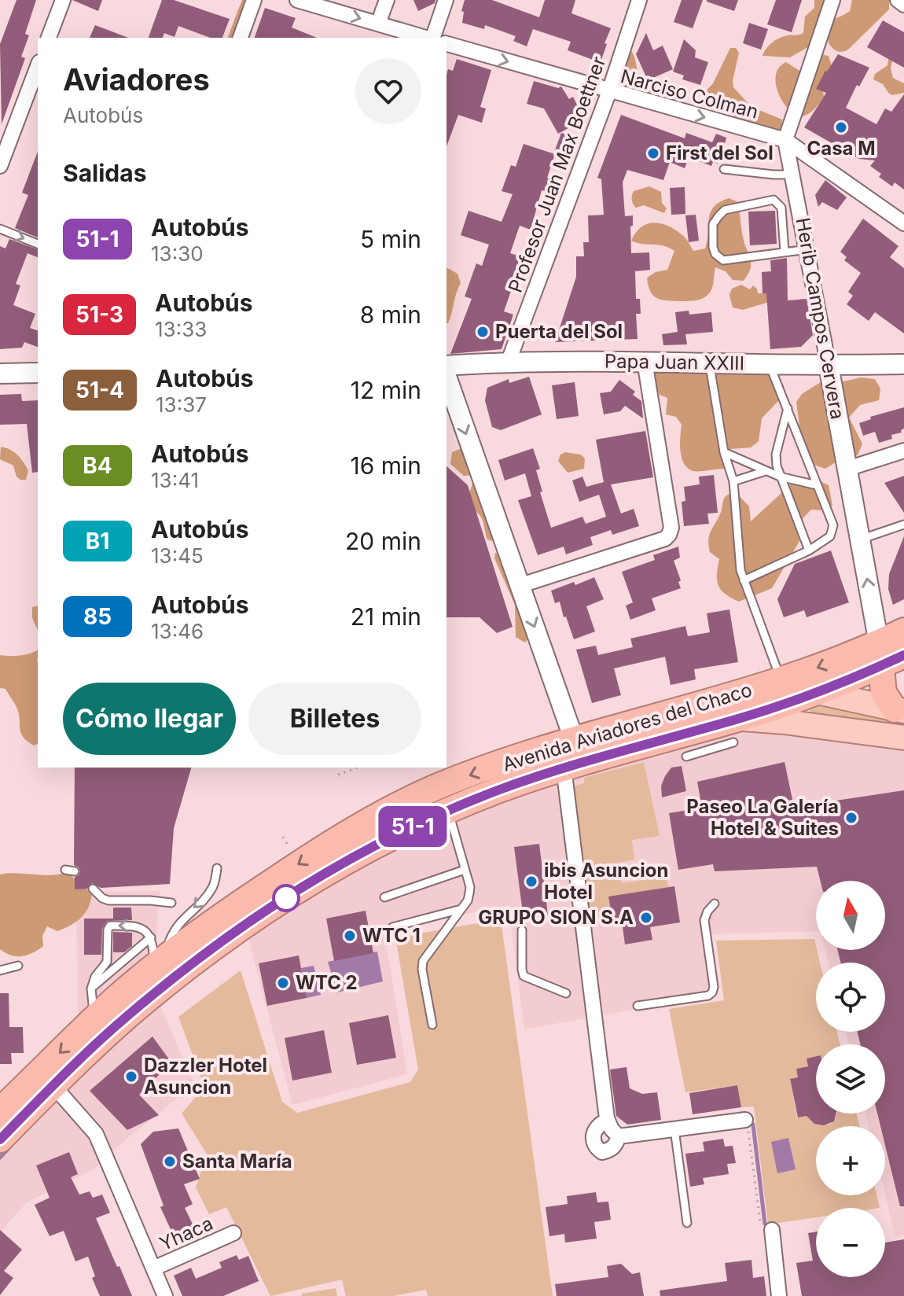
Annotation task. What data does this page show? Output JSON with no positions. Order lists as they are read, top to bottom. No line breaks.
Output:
{"streets":{"highway":["Avenida Aviadores del Chaco"],"street":["Narciso Colman","Profesor Juan Max Boettner","Herib Campos Cervera","Papa Juan XXIII","Yhaca"]},"crossings":[["Narciso Colman","Profesor Juan Max Boettner"],["Narciso Colman","Herib Campos Cervera"],["Profesor Juan Max Boettner","Papa Juan XXIII"],["Herib Campos Cervera","Papa Juan XXIII"],["Herib Campos Cervera","Avenida Aviadores del Chaco"]],"one_way":["Narciso Colman"],"places":["Casa M","First del Sol","Puerta del Sol","Paseo La Galería Hotel & Suites","ibis Asuncion Hotel","GRUPO SION S.A","WTC 1","WTC 2","Dazzler Hotel Asuncion","Santa María"],"lines":["bus line 51-1"],"north":"top","page":{"on_map":"51-1","heading":[["Aviadores","Autobús"],"Salidas"],"list":[{"mark":"51-1","name":"Autobús","note":"13:30","value":"5 min"},{"mark":"51-3","name":"Autobús","note":"13:33","value":"8 min"},{"mark":"51-4","name":"Autobús","note":"13:37","value":"12 min"},{"mark":"B4","name":"Autobús","note":"13:41","value":"16 min"},{"mark":"B1","name":"Autobús","note":"13:45","value":"20 min"},{"mark":"85","name":"Autobús","note":"13:46","value":"21 min"}],"buttons":["Cómo llegar","Billetes"],"map_buttons":["+","−"]}}
